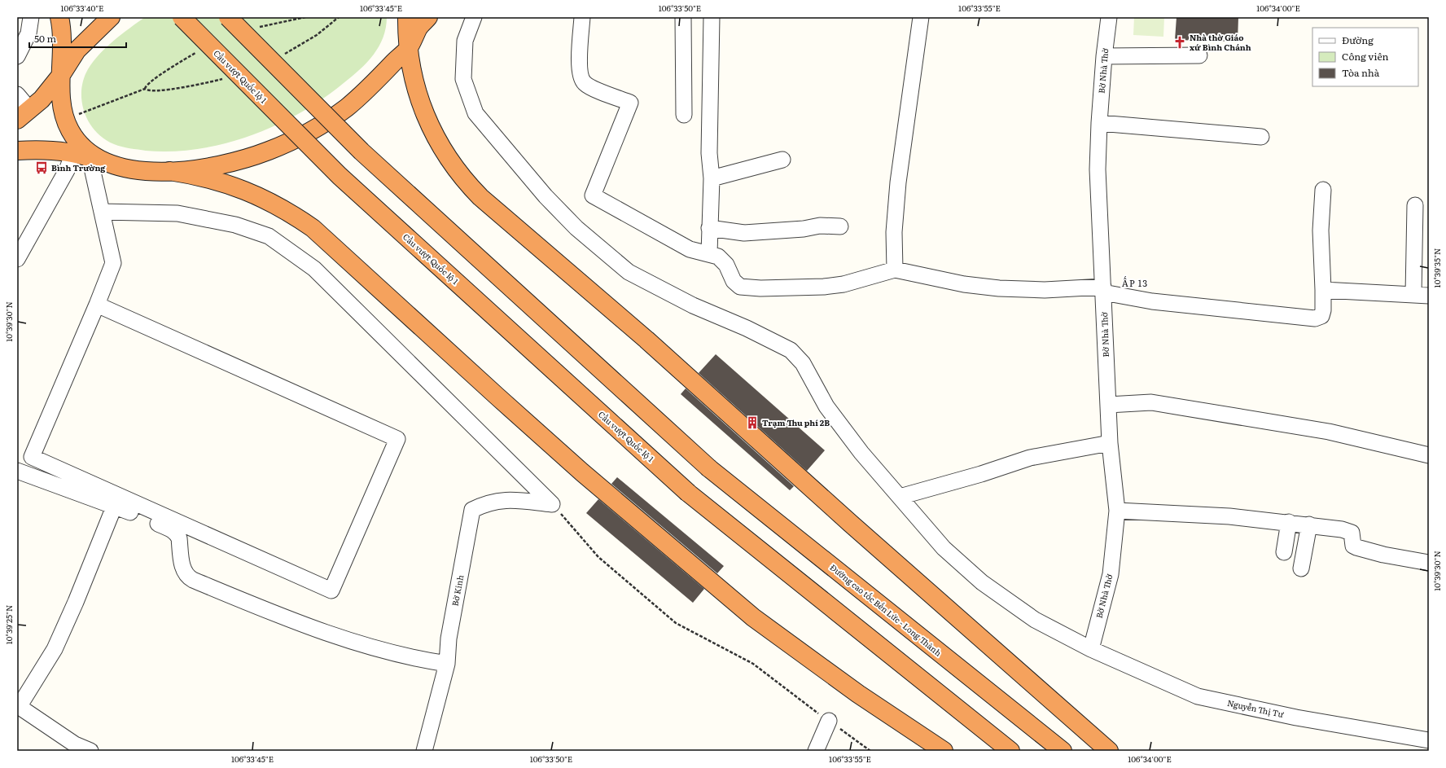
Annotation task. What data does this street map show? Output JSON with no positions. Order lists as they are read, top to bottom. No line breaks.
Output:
{"streets":{"highway":["Cầu vượt Quốc lộ 1","Đường cao tốc Bến Lức - Long Thành"],"street":["Bờ Nhà Thờ","Bờ Kinh","Nguyễn Thị Tư"]},"crossings":[["Bờ Nhà Thờ","Nguyễn Thị Tư"]],"districts":["ẤP 13"],"places":{"church":["Nhà thờ Giáo xứ Bình Chánh"],"bus stop":["Bình Trường"],"building":["Trạm Thu phí 2B"]},"legend":["Đường","Công viên","Tòa nhà"],"scale_bar":"50 m","coordinates":["106°33'40\"E","106°33'45\"E","106°33'50\"E","106°33'55\"E","106°34'00\"E","10°39'35\"N","10°39'30\"N","10°39'25\"N"]}
